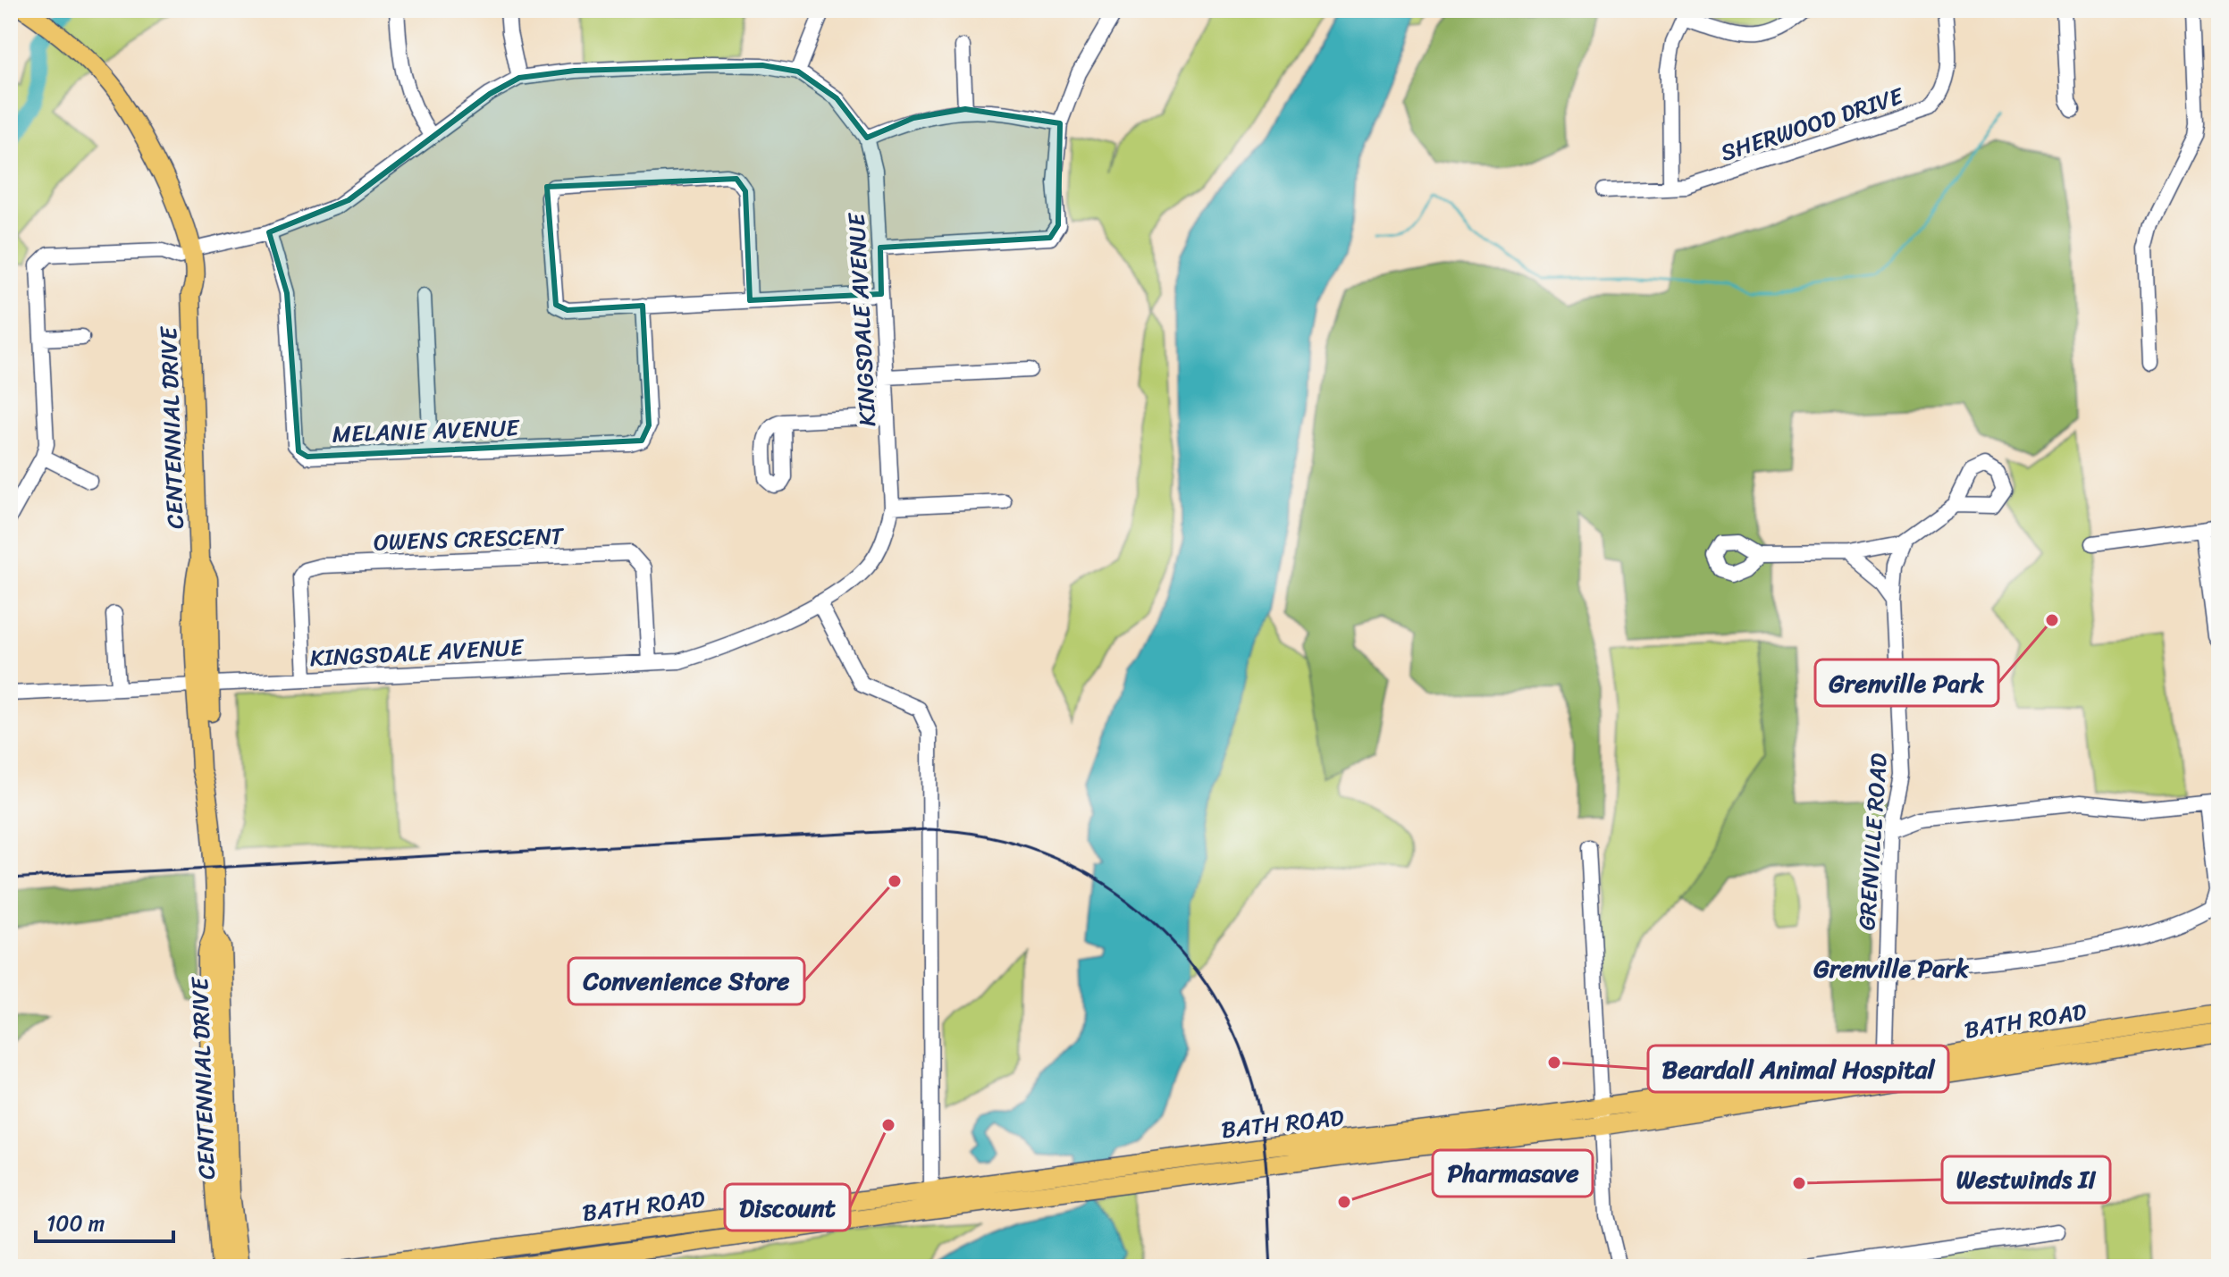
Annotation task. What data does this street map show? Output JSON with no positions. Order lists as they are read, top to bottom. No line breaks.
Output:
{"streets":{"main road":["CENTENNIAL DRIVE","BATH ROAD"],"street":["SHERWOOD DRIVE","KINGSDALE AVENUE","MELANIE AVENUE","OWENS CRESCENT","GRENVILLE ROAD"]},"crossings":[["KINGSDALE AVENUE","CENTENNIAL DRIVE"],["KINGSDALE AVENUE","MELANIE AVENUE"],["KINGSDALE AVENUE","OWENS CRESCENT"],["GRENVILLE ROAD","BATH ROAD"]],"districts":["Grenville Park"],"places":["Grenville Park","Convenience Store","Beardall Animal Hospital","Discount","Westwinds II","Pharmasave"],"scale_bar":"100 m"}
